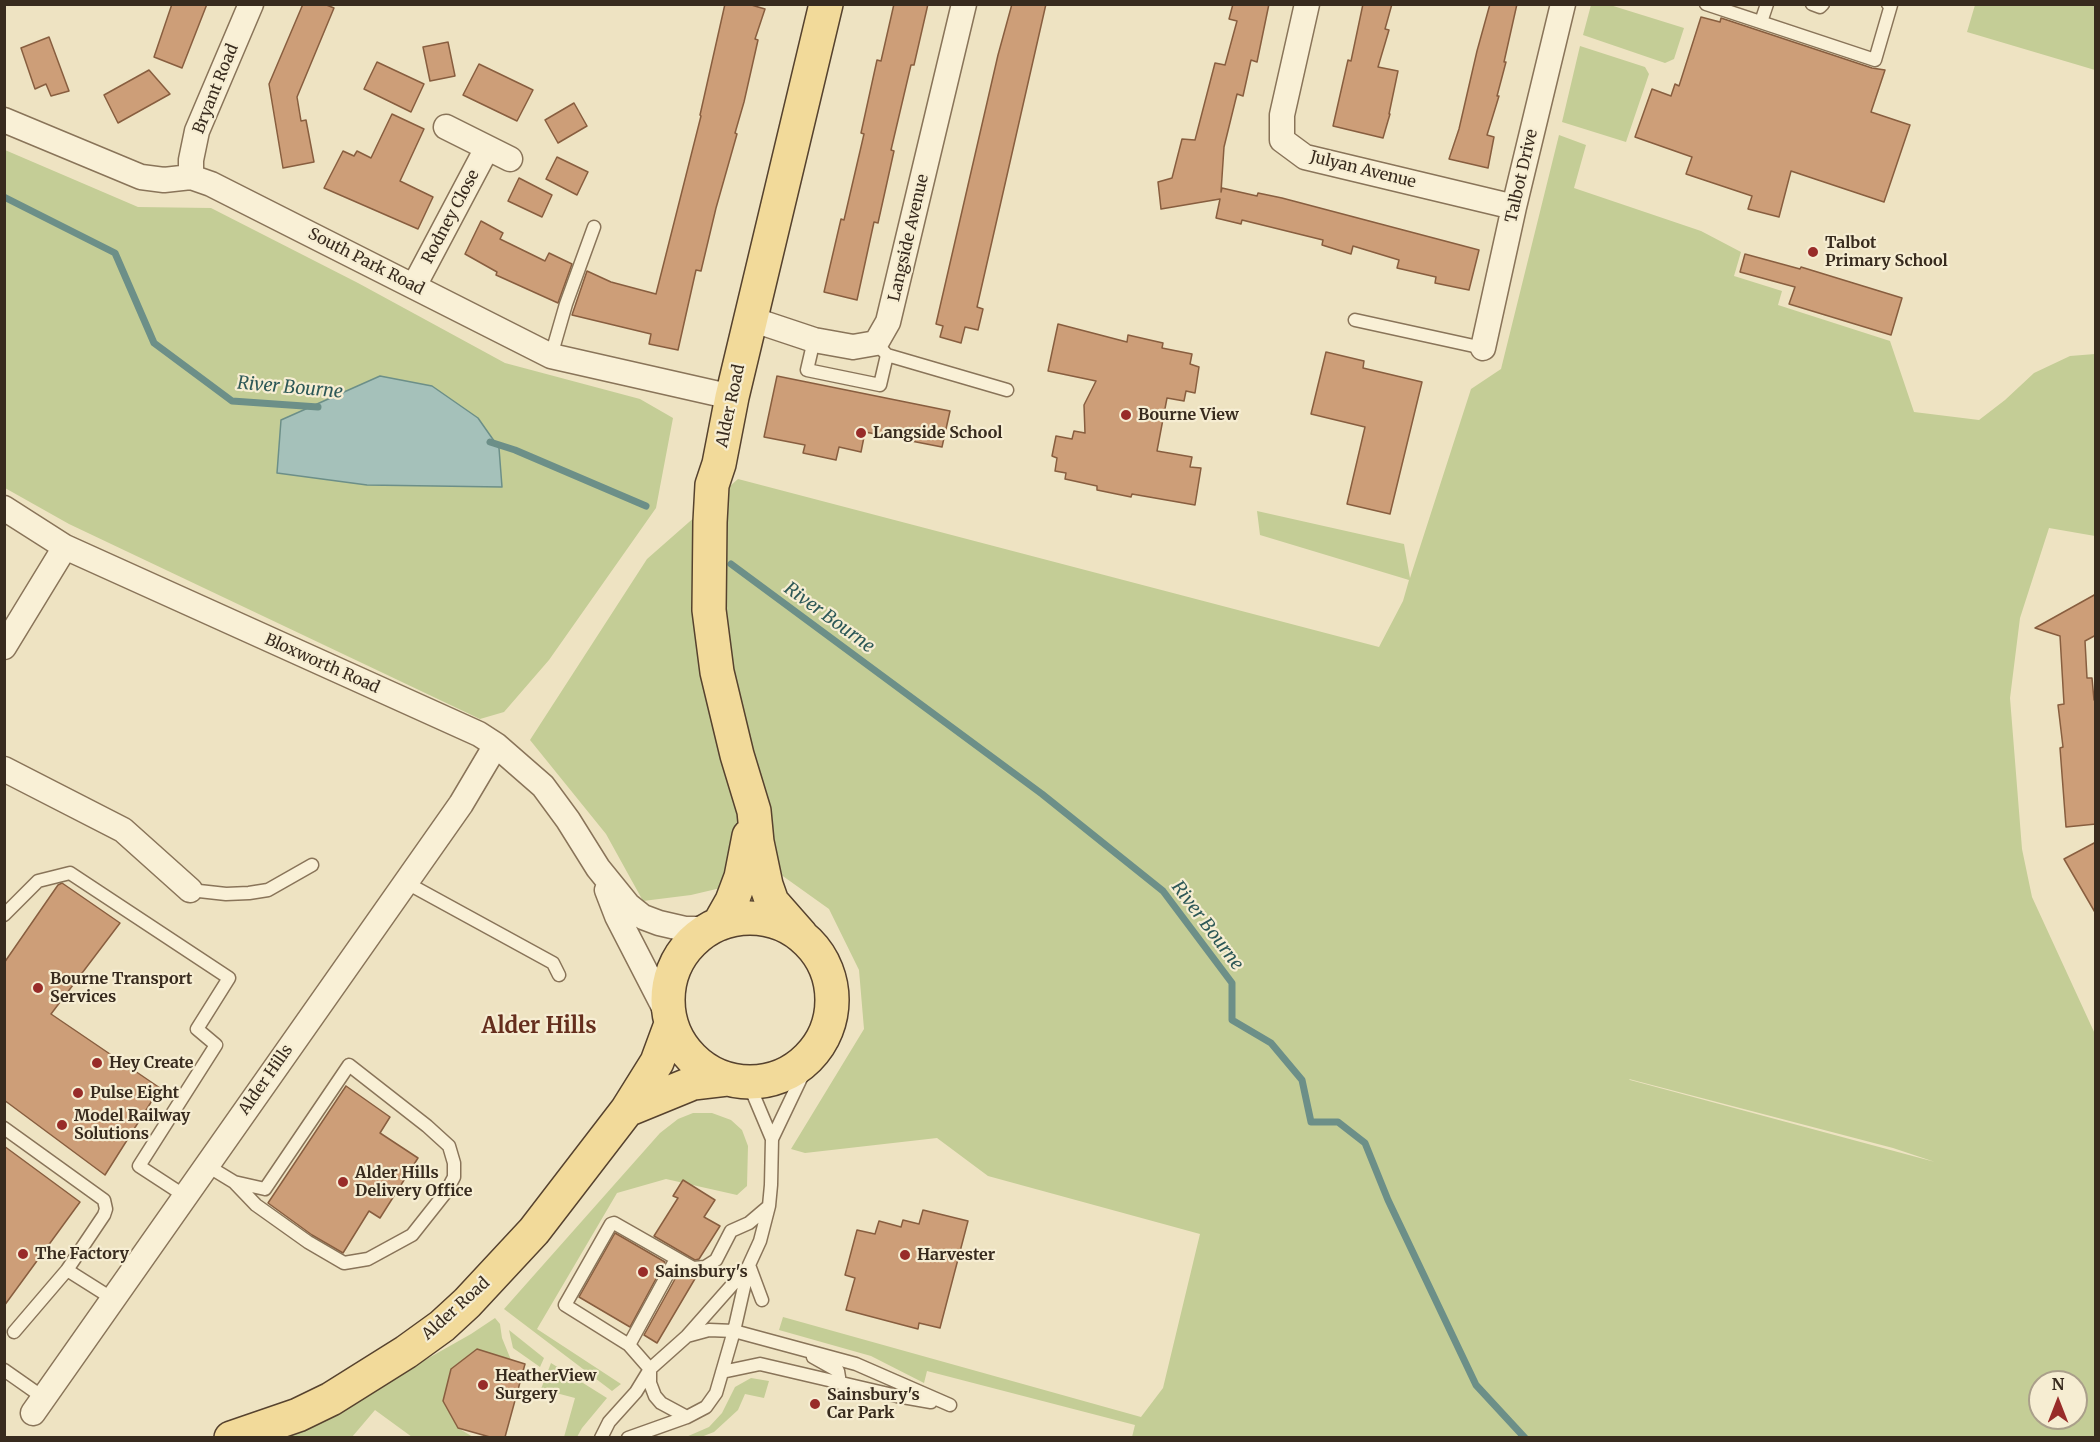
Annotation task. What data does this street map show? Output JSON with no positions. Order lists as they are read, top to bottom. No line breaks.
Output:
{"streets":{"main road":["Alder Road"],"street":["Bryant Road","Julyan Avenue","Talbot Drive","Rodney Close","Langside Avenue","South Park Road","Bloxworth Road","Alder Hills"]},"crossings":[["Bryant Road","South Park Road"],["Julyan Avenue","Talbot Drive"],["Rodney Close","South Park Road"],["South Park Road","Alder Road"],["Alder Road","Bloxworth Road"],["Bloxworth Road","Alder Hills"]],"districts":["Alder Hills"],"water":["River Bourne"],"places":["Talbot Primary School","Bourne View","Langside School","Bourne Transport Services","Hey Create","Pulse Eight","Model Railway Solutions","Alder Hills Delivery Office","The Factory","Harvester","Sainsbury's","HeatherView Surgery","Sainsbury's Car Park"],"north":"top"}
